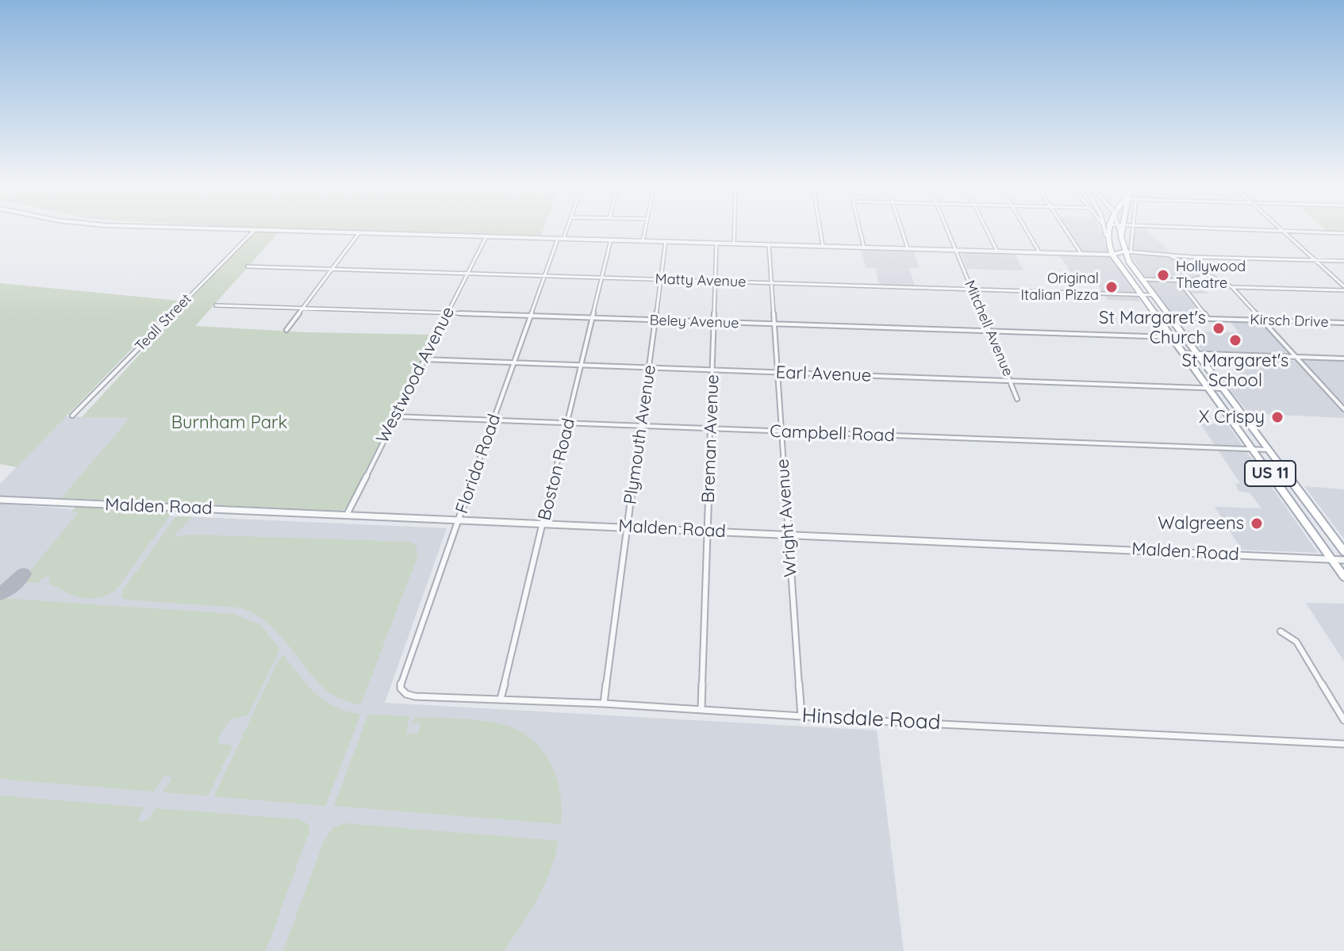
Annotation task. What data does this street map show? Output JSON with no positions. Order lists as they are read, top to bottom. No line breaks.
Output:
{"streets":{"main road":["US 11"],"street":["Matty Avenue","Kirsch Drive","Beley Avenue","Teall Street","Mitchell Avenue","Earl Avenue","Westwood Avenue","Campbell Road","Plymouth Avenue","Breman Avenue","Florida Road","Boston Road","Malden Road","Wright Avenue","Hinsdale Road"]},"crossings":[["Matty Avenue","Mitchell Avenue"],["Matty Avenue","Westwood Avenue"],["Matty Avenue","Plymouth Avenue"],["Matty Avenue","Breman Avenue"],["Matty Avenue","Florida Road"],["Matty Avenue","Boston Road"],["Matty Avenue","US 11"],["Matty Avenue","Wright Avenue"],["Kirsch Drive","US 11"],["Beley Avenue","Mitchell Avenue"],["Beley Avenue","Westwood Avenue"],["Beley Avenue","Plymouth Avenue"],["Beley Avenue","Breman Avenue"],["Beley Avenue","Florida Road"],["Beley Avenue","Boston Road"],["Beley Avenue","US 11"],["Beley Avenue","Wright Avenue"],["Mitchell Avenue","Earl Avenue"],["Earl Avenue","Westwood Avenue"],["Earl Avenue","Plymouth Avenue"],["Earl Avenue","Breman Avenue"],["Earl Avenue","Florida Road"],["Earl Avenue","Boston Road"],["Earl Avenue","US 11"],["Earl Avenue","Wright Avenue"],["Westwood Avenue","Campbell Road"],["Westwood Avenue","Malden Road"],["Campbell Road","Plymouth Avenue"],["Campbell Road","Breman Avenue"],["Campbell Road","Florida Road"],["Campbell Road","Boston Road"],["Campbell Road","US 11"],["Campbell Road","Wright Avenue"],["Plymouth Avenue","Malden Road"],["Plymouth Avenue","Hinsdale Road"],["Breman Avenue","Malden Road"],["Breman Avenue","Hinsdale Road"],["Florida Road","Malden Road"],["Florida Road","Hinsdale Road"],["Boston Road","Malden Road"],["Boston Road","Hinsdale Road"],["US 11","Malden Road"],["Malden Road","Wright Avenue"],["Wright Avenue","Hinsdale Road"]],"parks":["Burnham Park"],"places":["Hollywood Theatre","Original Italian Pizza","St Margaret's Church","St Margaret's School","X Crispy","Walgreens"]}
